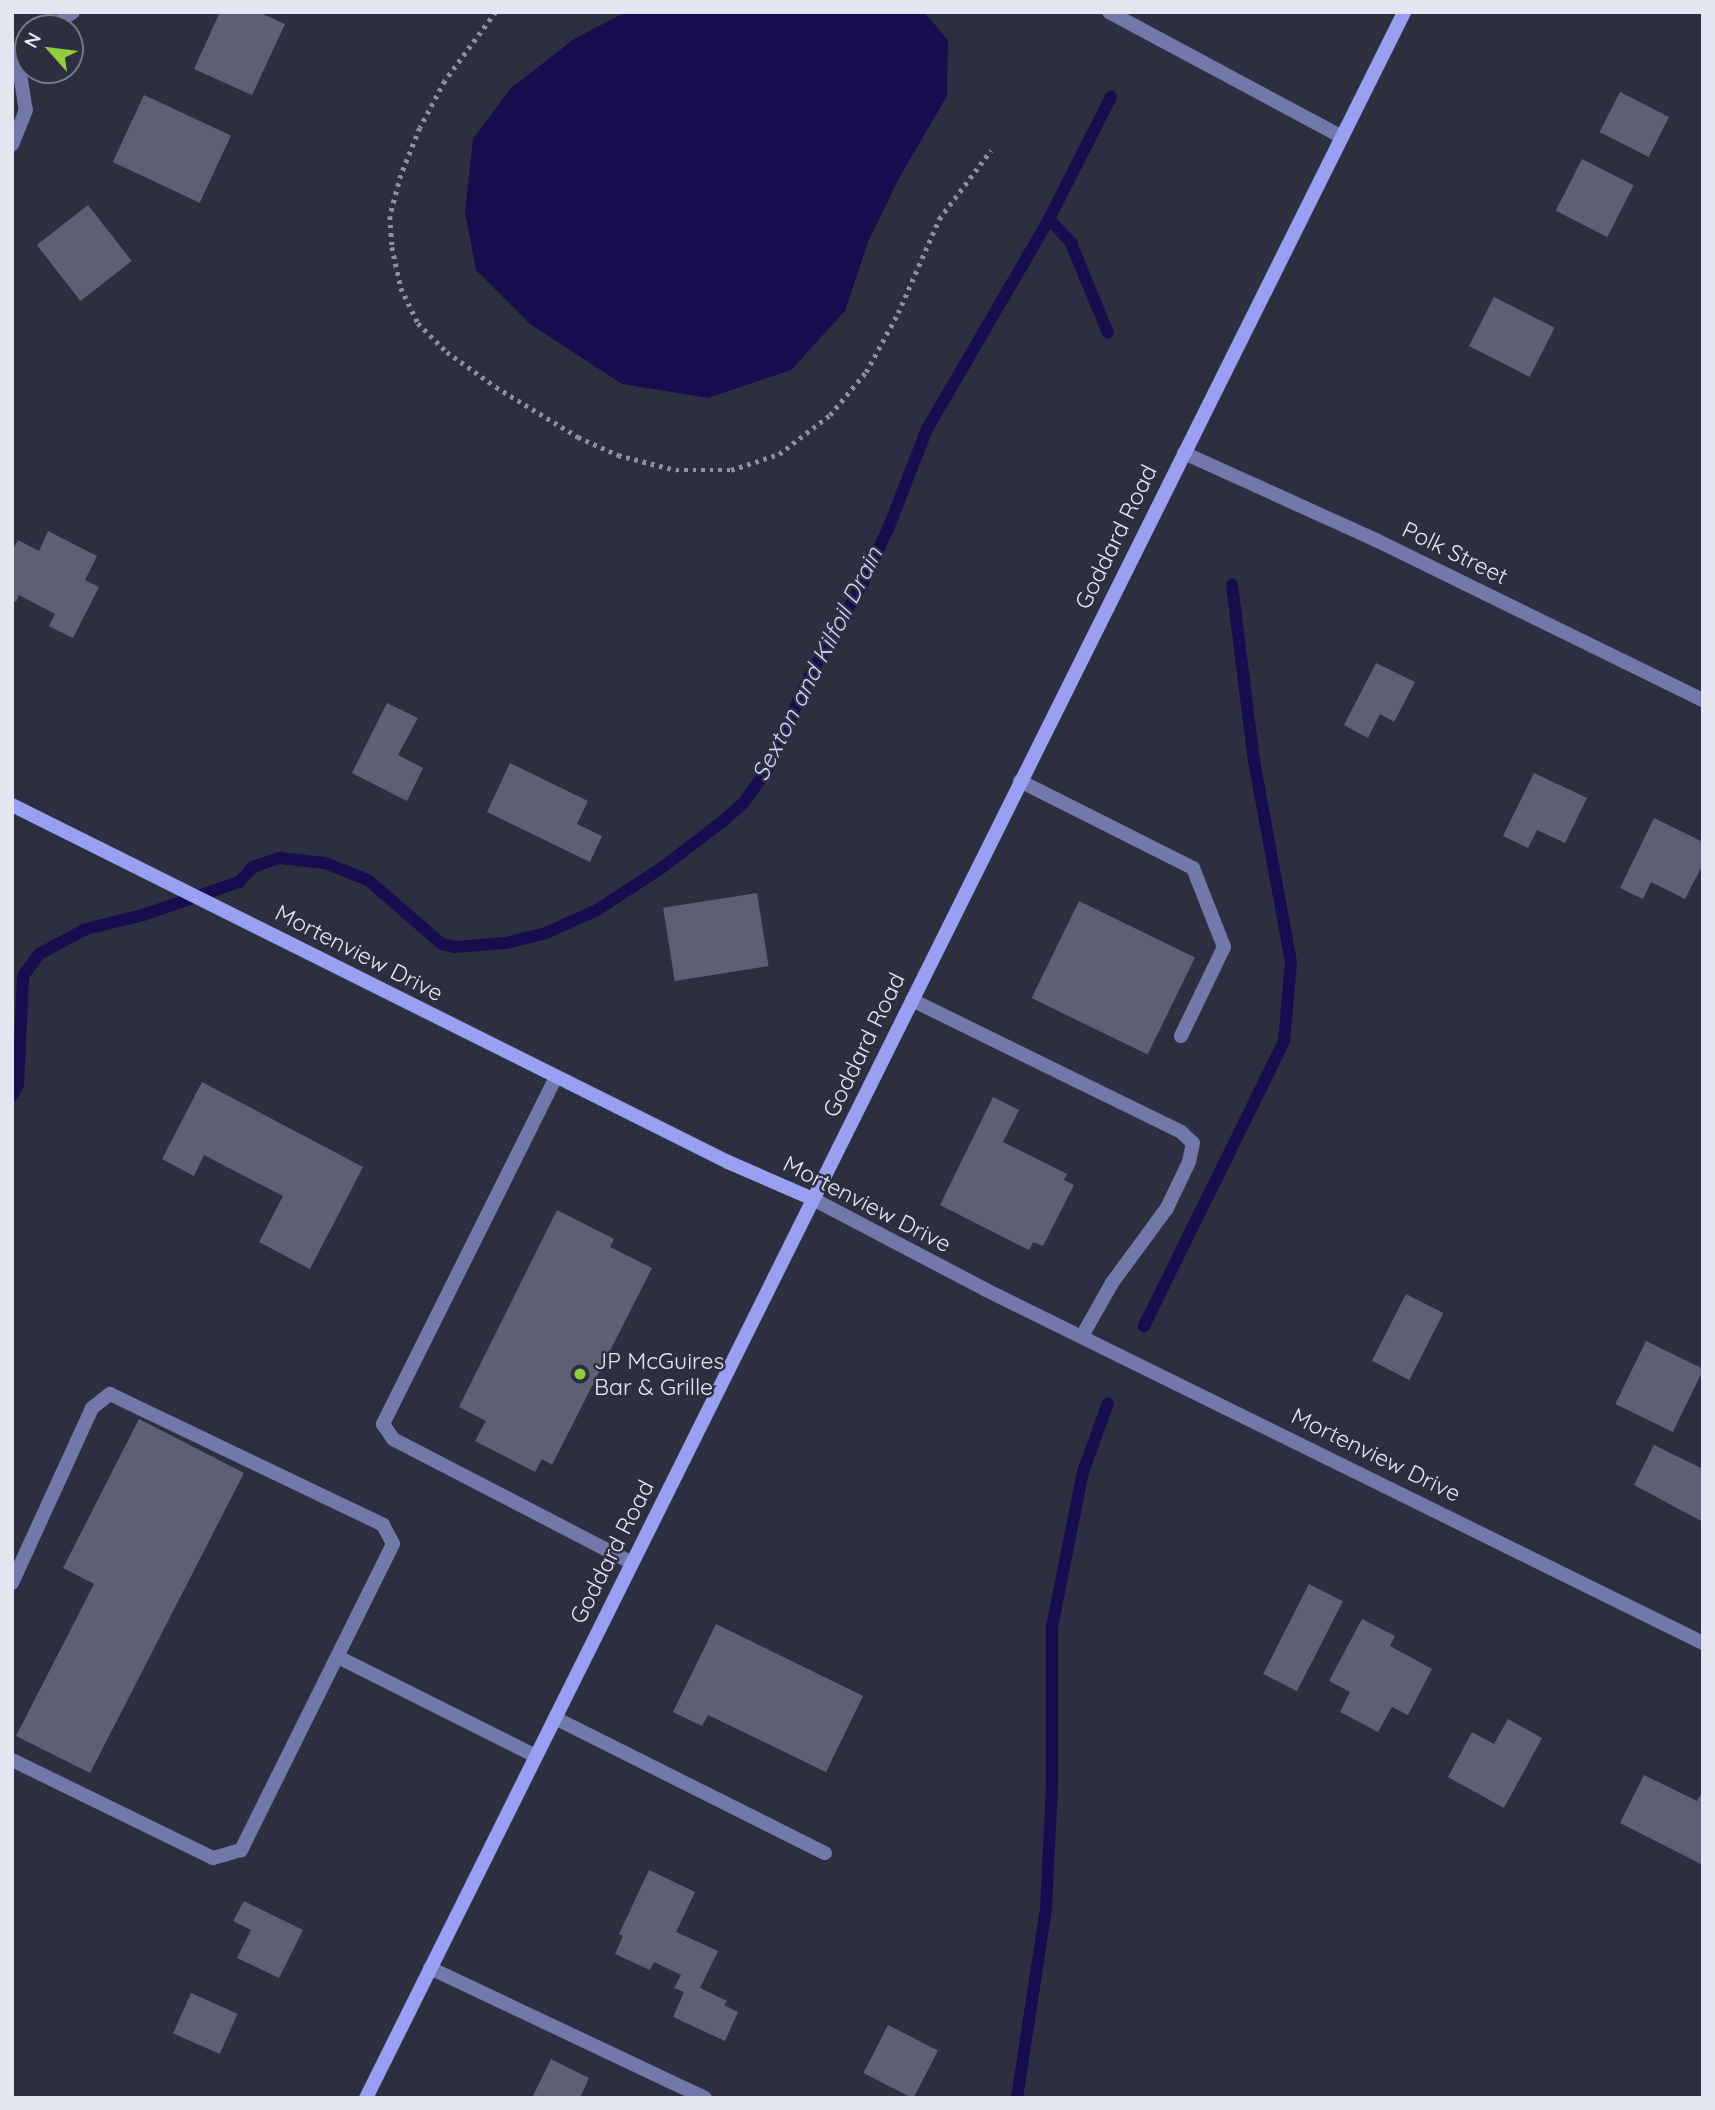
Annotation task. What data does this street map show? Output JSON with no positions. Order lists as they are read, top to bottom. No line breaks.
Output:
{"streets":{"main road":["Goddard Road","Mortenview Drive"],"street":["Polk Street"]},"crossings":[["Goddard Road","Polk Street"],["Goddard Road","Mortenview Drive"]],"water":["Sexton and Kilfoil Drain"],"places":["JP McGuires Bar & Grille"],"north":"top left"}
